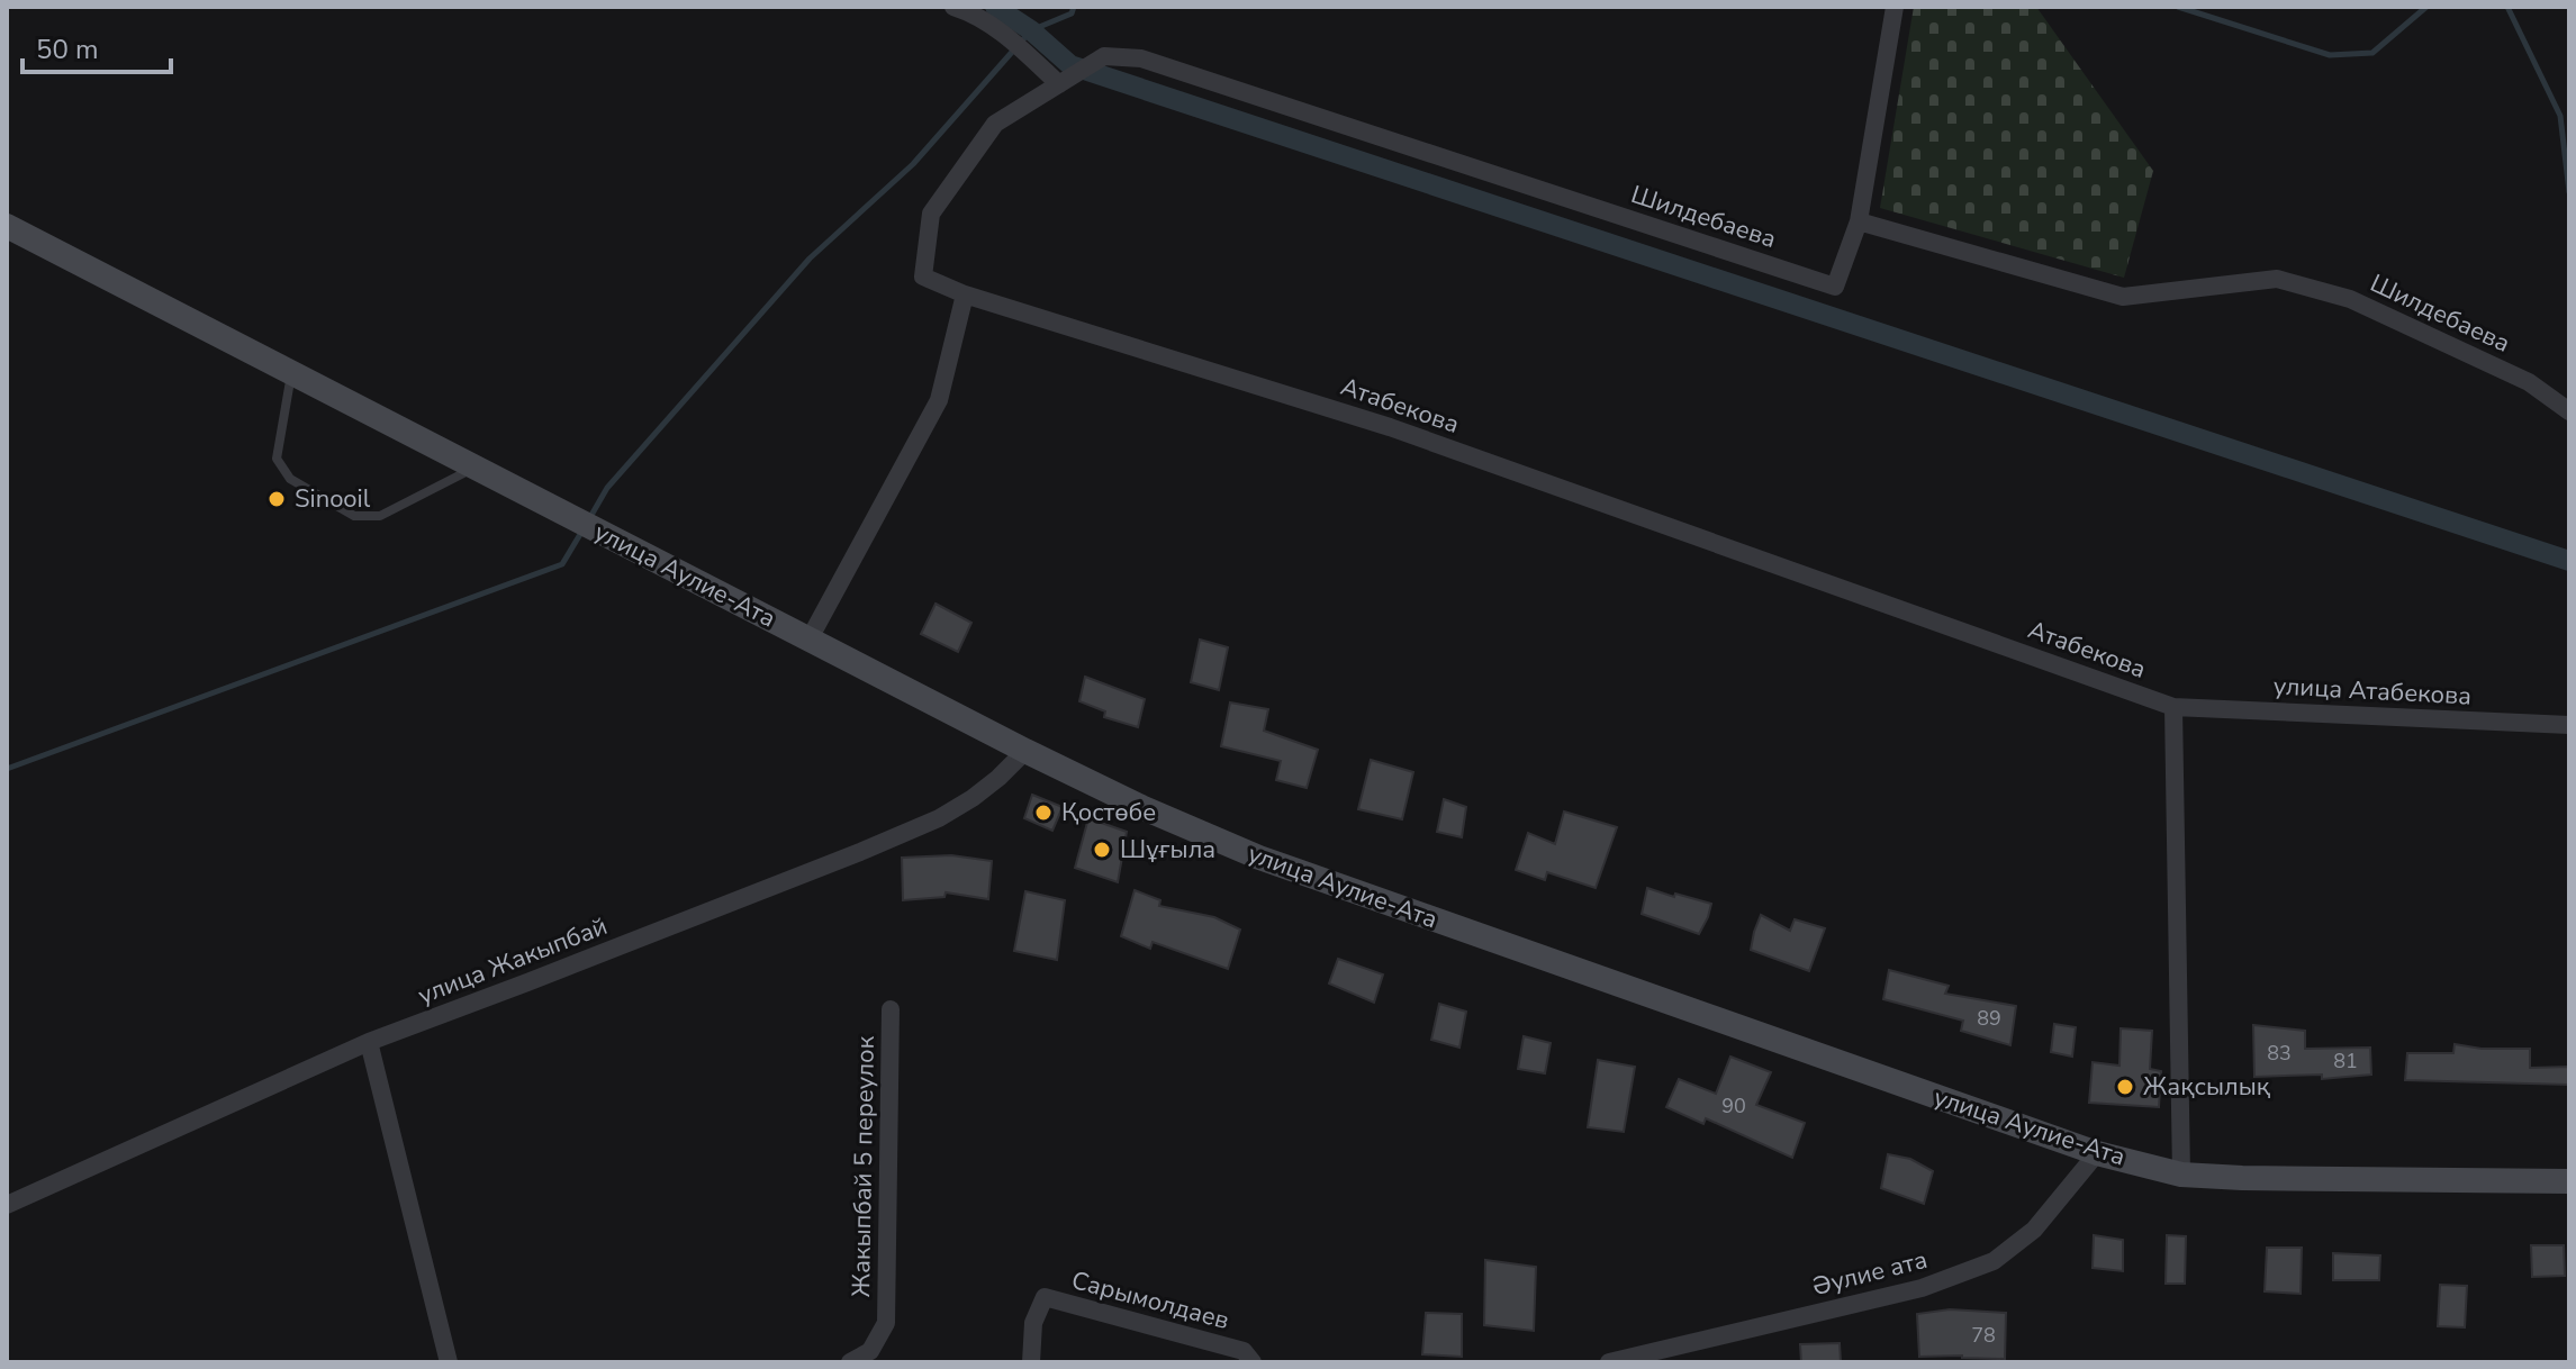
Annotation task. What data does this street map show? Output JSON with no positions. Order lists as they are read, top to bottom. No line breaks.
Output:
{"streets":{"main road":["улица Аулие-Ата"],"street":["Шилдебаева","Атабекова","улица Атабекова","улица Жакыпбай","Жакыпбай 5 переулок","Әулие ата","Сарымолдаев"]},"crossings":[["Шилдебаева","Атабекова"],["Атабекова","улица Атабекова"],["улица Аулие-Ата","улица Жакыпбай"],["улица Аулие-Ата","Әулие ата"]],"places":["Sinooil","Қостөбе","Шұғыла","Жақсылық"],"house_numbers":["89","83","81","90","78"],"scale_bar":"50 m"}
